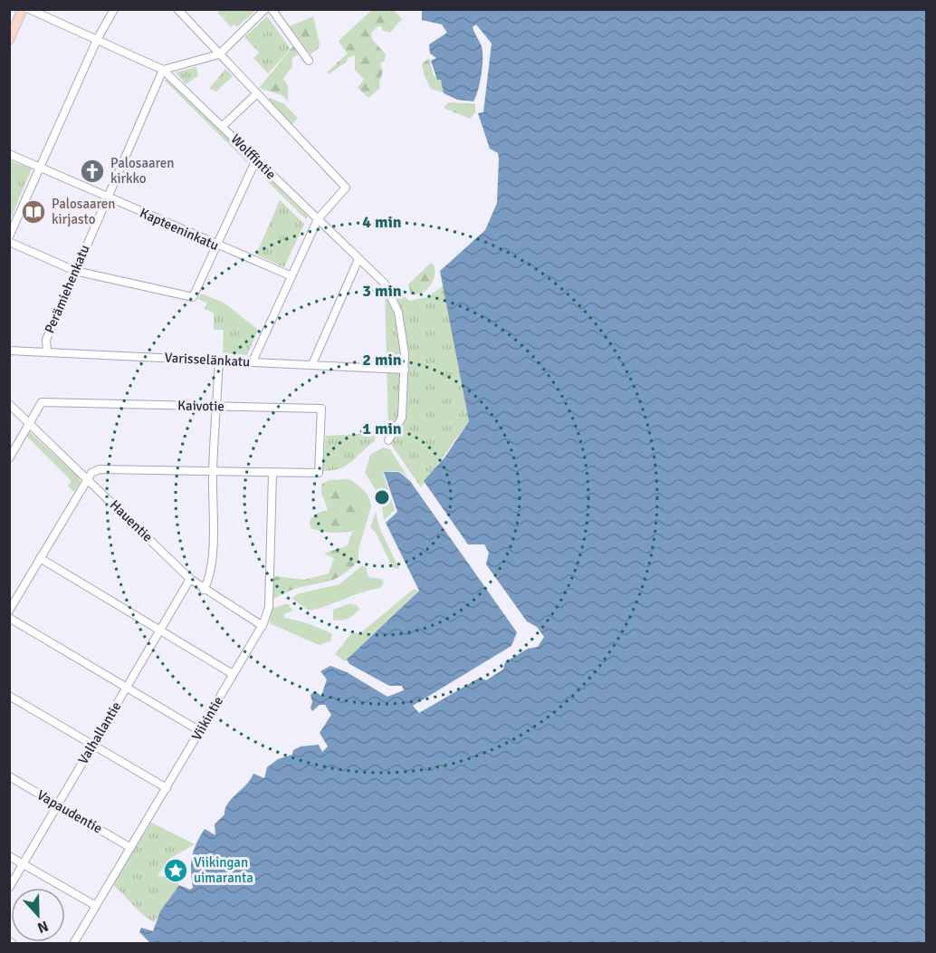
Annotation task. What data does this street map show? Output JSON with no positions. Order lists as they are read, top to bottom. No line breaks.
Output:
{"streets":{"street":["Wolffintie","Kapteeninkatu","Perämiehenkatu","Varisselänkatu","Kaivotie","Hauentie","Viikintie","Valhallantie","Vapaudentie"]},"crossings":[["Wolffintie","Perämiehenkatu"],["Wolffintie","Varisselänkatu"],["Kapteeninkatu","Perämiehenkatu"],["Perämiehenkatu","Varisselänkatu"],["Kaivotie","Hauentie"],["Kaivotie","Viikintie"],["Hauentie","Viikintie"],["Hauentie","Valhallantie"],["Viikintie","Vapaudentie"],["Valhallantie","Vapaudentie"]],"places":{"church":["Palosaaren kirkko"],"library":["Palosaaren kirjasto"],"place":["Viikingan uimaranta"]},"north":"bottom","rings":["4 min","3 min","2 min","1 min"]}
